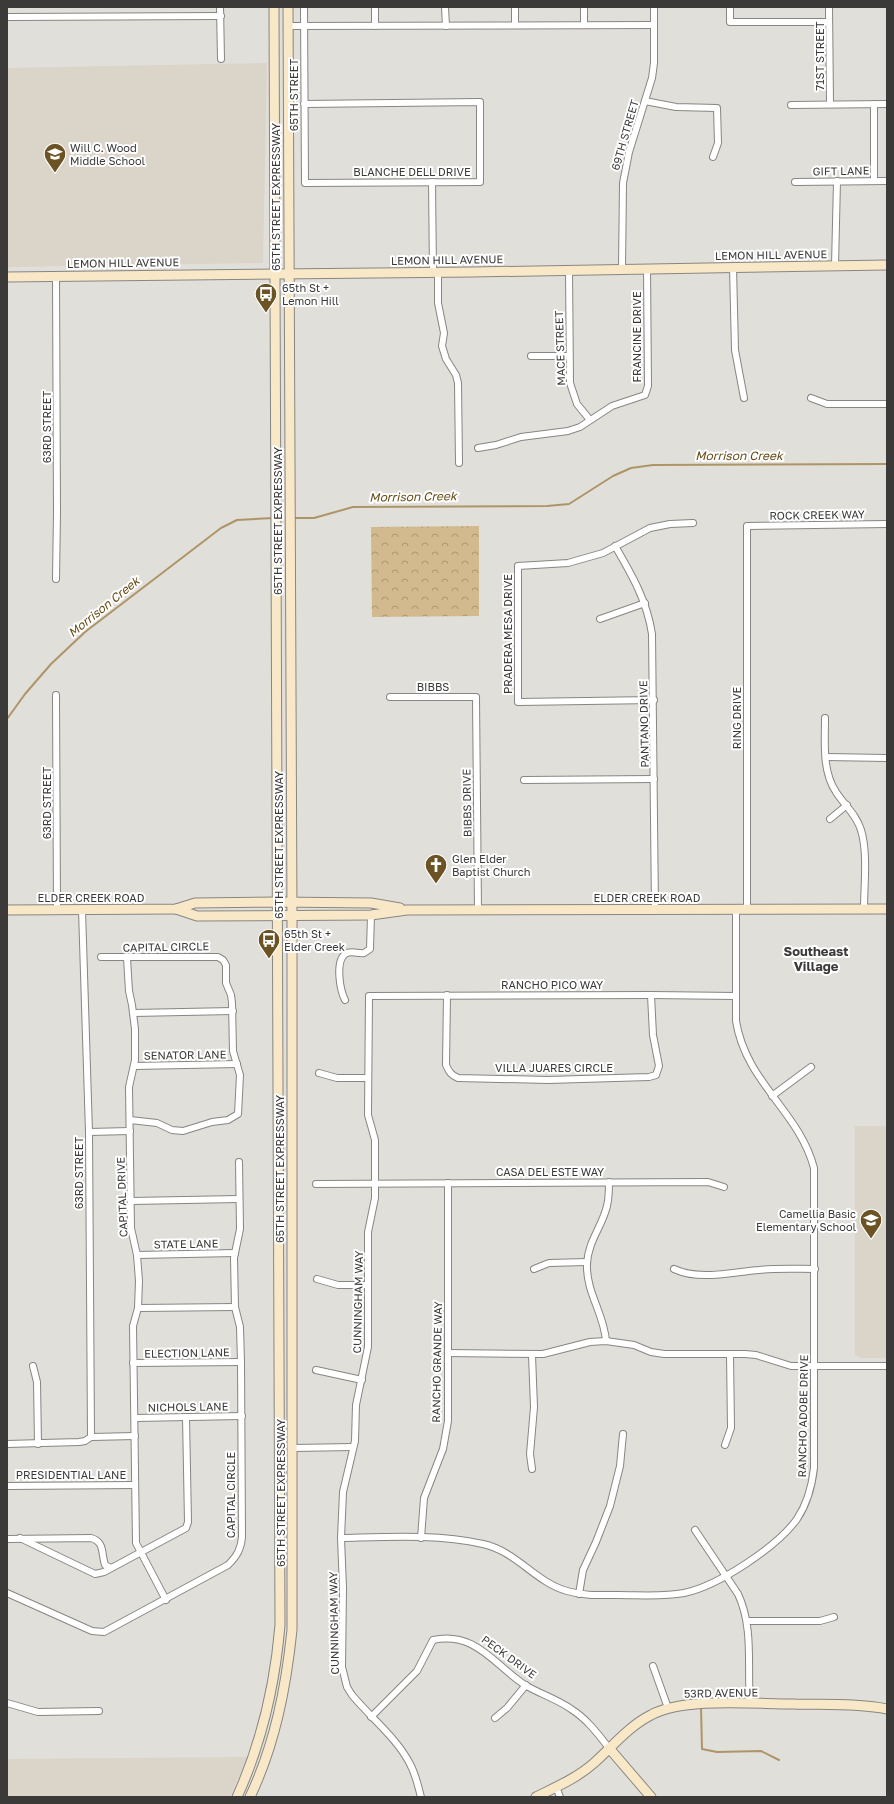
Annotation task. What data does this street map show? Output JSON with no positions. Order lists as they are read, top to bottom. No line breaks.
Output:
{"streets":{"main road":["65TH STREET EXPRESSWAY","LEMON HILL AVENUE","ELDER CREEK ROAD","PECK DRIVE","53RD AVENUE"],"street":["71ST STREET","65TH STREET","69TH STREET","GIFT LANE","BLANCHE DELL DRIVE","FRANCINE DRIVE","MACE STREET","63RD STREET","ROCK CREEK WAY","PRADERA MESA DRIVE","BIBBS","RING DRIVE","PANTANO DRIVE","BIBBS DRIVE","CAPITAL CIRCLE","RANCHO PICO WAY","SENATOR LANE","VILLA JUARES CIRCLE","CASA DEL ESTE WAY","CAPITAL DRIVE","STATE LANE","CUNNINGHAM WAY","ELECTION LANE","RANCHO GRANDE WAY","NICHOLS LANE","RANCHO ADOBE DRIVE","PRESIDENTIAL LANE"]},"crossings":[["65TH STREET","BLANCHE DELL DRIVE"],["69TH STREET","LEMON HILL AVENUE"],["65TH STREET EXPRESSWAY","LEMON HILL AVENUE"],["65TH STREET EXPRESSWAY","ELDER CREEK ROAD"],["LEMON HILL AVENUE","FRANCINE DRIVE"],["LEMON HILL AVENUE","MACE STREET"],["LEMON HILL AVENUE","63RD STREET"],["FRANCINE DRIVE","MACE STREET"],["63RD STREET","ELDER CREEK ROAD"],["ROCK CREEK WAY","RING DRIVE"],["PRADERA MESA DRIVE","PANTANO DRIVE"],["BIBBS","BIBBS DRIVE"],["RING DRIVE","ELDER CREEK ROAD"],["PANTANO DRIVE","ELDER CREEK ROAD"],["BIBBS DRIVE","ELDER CREEK ROAD"],["ELDER CREEK ROAD","RANCHO ADOBE DRIVE"],["CAPITAL CIRCLE","SENATOR LANE"],["CAPITAL CIRCLE","CAPITAL DRIVE"],["CAPITAL CIRCLE","STATE LANE"],["CAPITAL CIRCLE","ELECTION LANE"],["CAPITAL CIRCLE","NICHOLS LANE"],["RANCHO PICO WAY","VILLA JUARES CIRCLE"],["RANCHO PICO WAY","CUNNINGHAM WAY"],["RANCHO PICO WAY","RANCHO ADOBE DRIVE"],["SENATOR LANE","CAPITAL DRIVE"],["CASA DEL ESTE WAY","CUNNINGHAM WAY"],["CASA DEL ESTE WAY","RANCHO GRANDE WAY"],["CAPITAL DRIVE","STATE LANE"],["CAPITAL DRIVE","ELECTION LANE"],["CAPITAL DRIVE","NICHOLS LANE"],["CAPITAL DRIVE","PRESIDENTIAL LANE"],["CUNNINGHAM WAY","RANCHO ADOBE DRIVE"],["CUNNINGHAM WAY","PECK DRIVE"],["RANCHO GRANDE WAY","RANCHO ADOBE DRIVE"],["PECK DRIVE","53RD AVENUE"]],"districts":["Southeast Village"],"water":["Morrison Creek"],"places":{"school or university":["Will C. Wood Middle School","Camellia Basic Elementary School"],"bus stop":["65th St + Lemon Hill","65th St + Elder Creek"],"church":["Glen Elder Baptist Church"]}}
